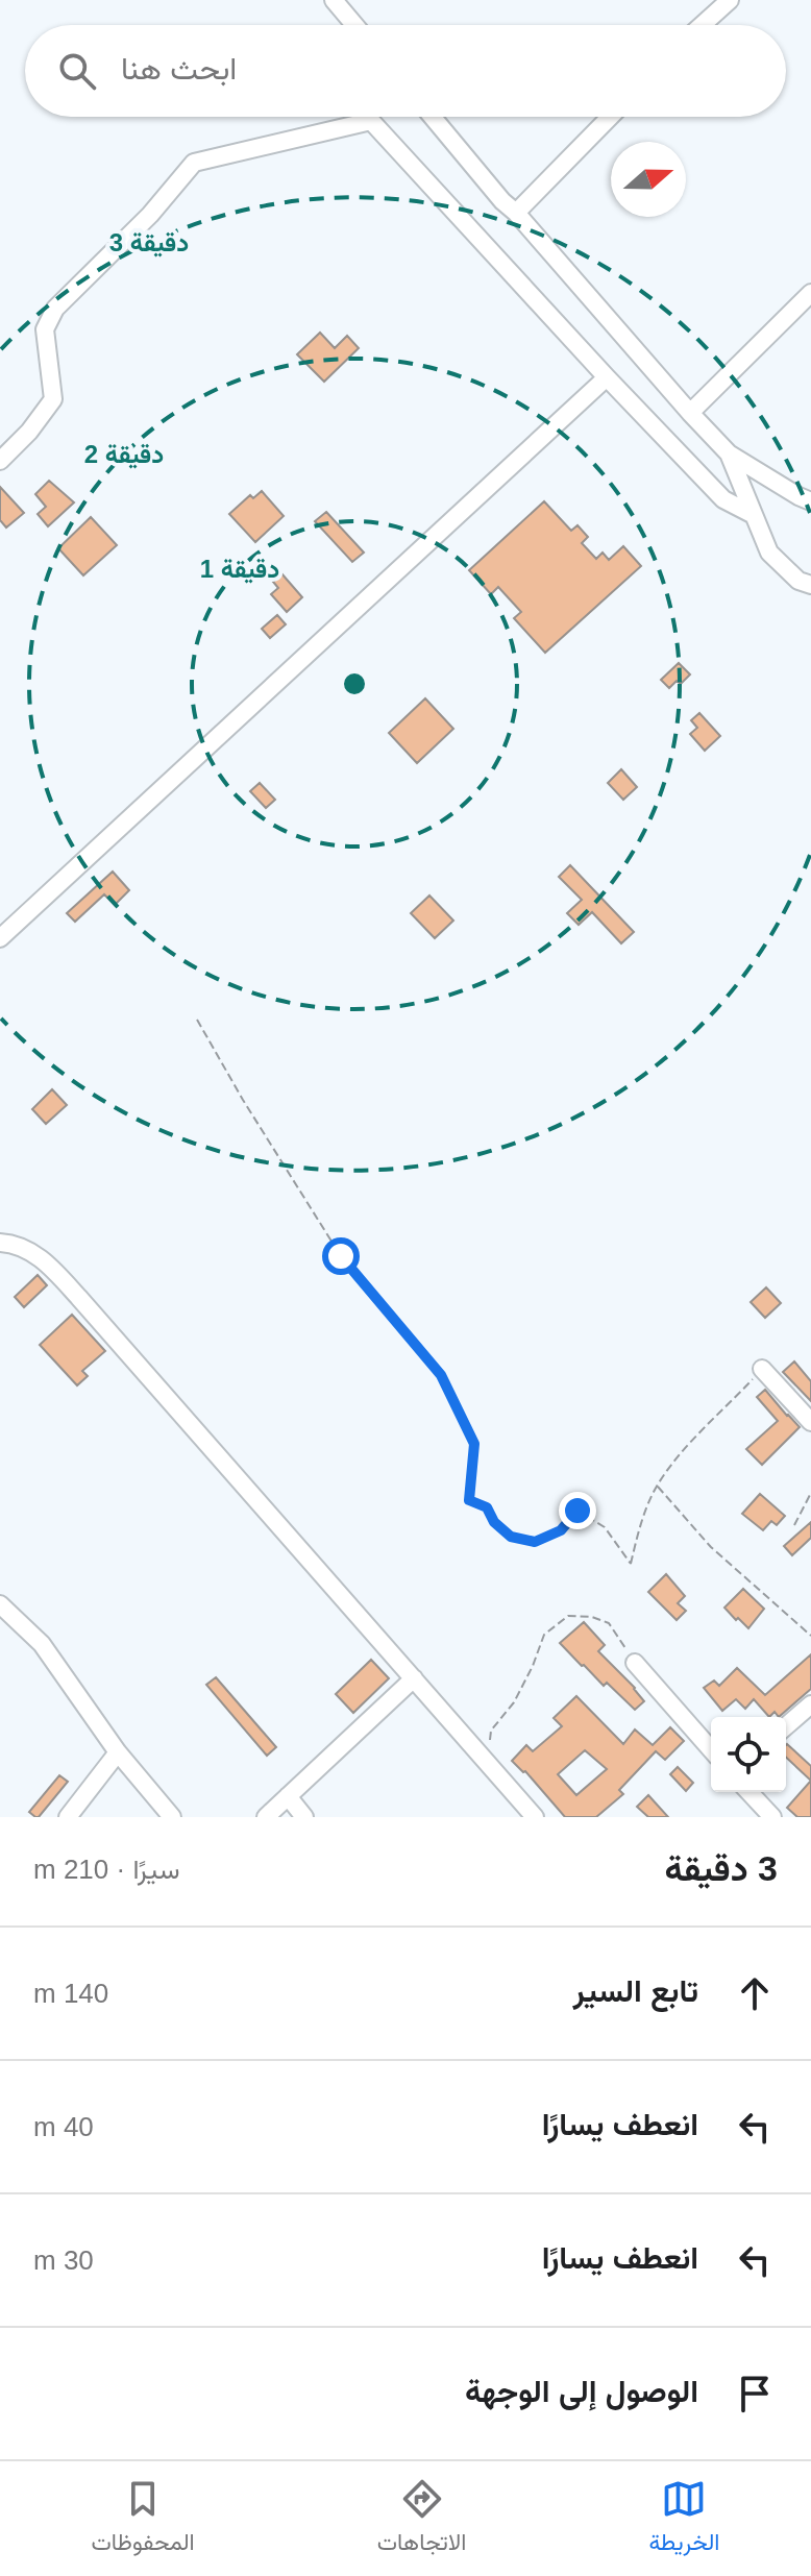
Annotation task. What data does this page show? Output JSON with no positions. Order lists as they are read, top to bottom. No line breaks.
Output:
{"north":"right","page":{"search":"ابحث هنا","heading":["3 دقيقة","سيرًا · 210 m"],"list":[["تابع السير","140 m"],["انعطف يسارًا","40 m"],["انعطف يسارًا","30 m"],"الوصول إلى الوجهة"],"nav":["الخريطة","الاتجاهات","المحفوظات"]},"rings":["3 دقيقة","2 دقيقة","1 دقيقة"]}
